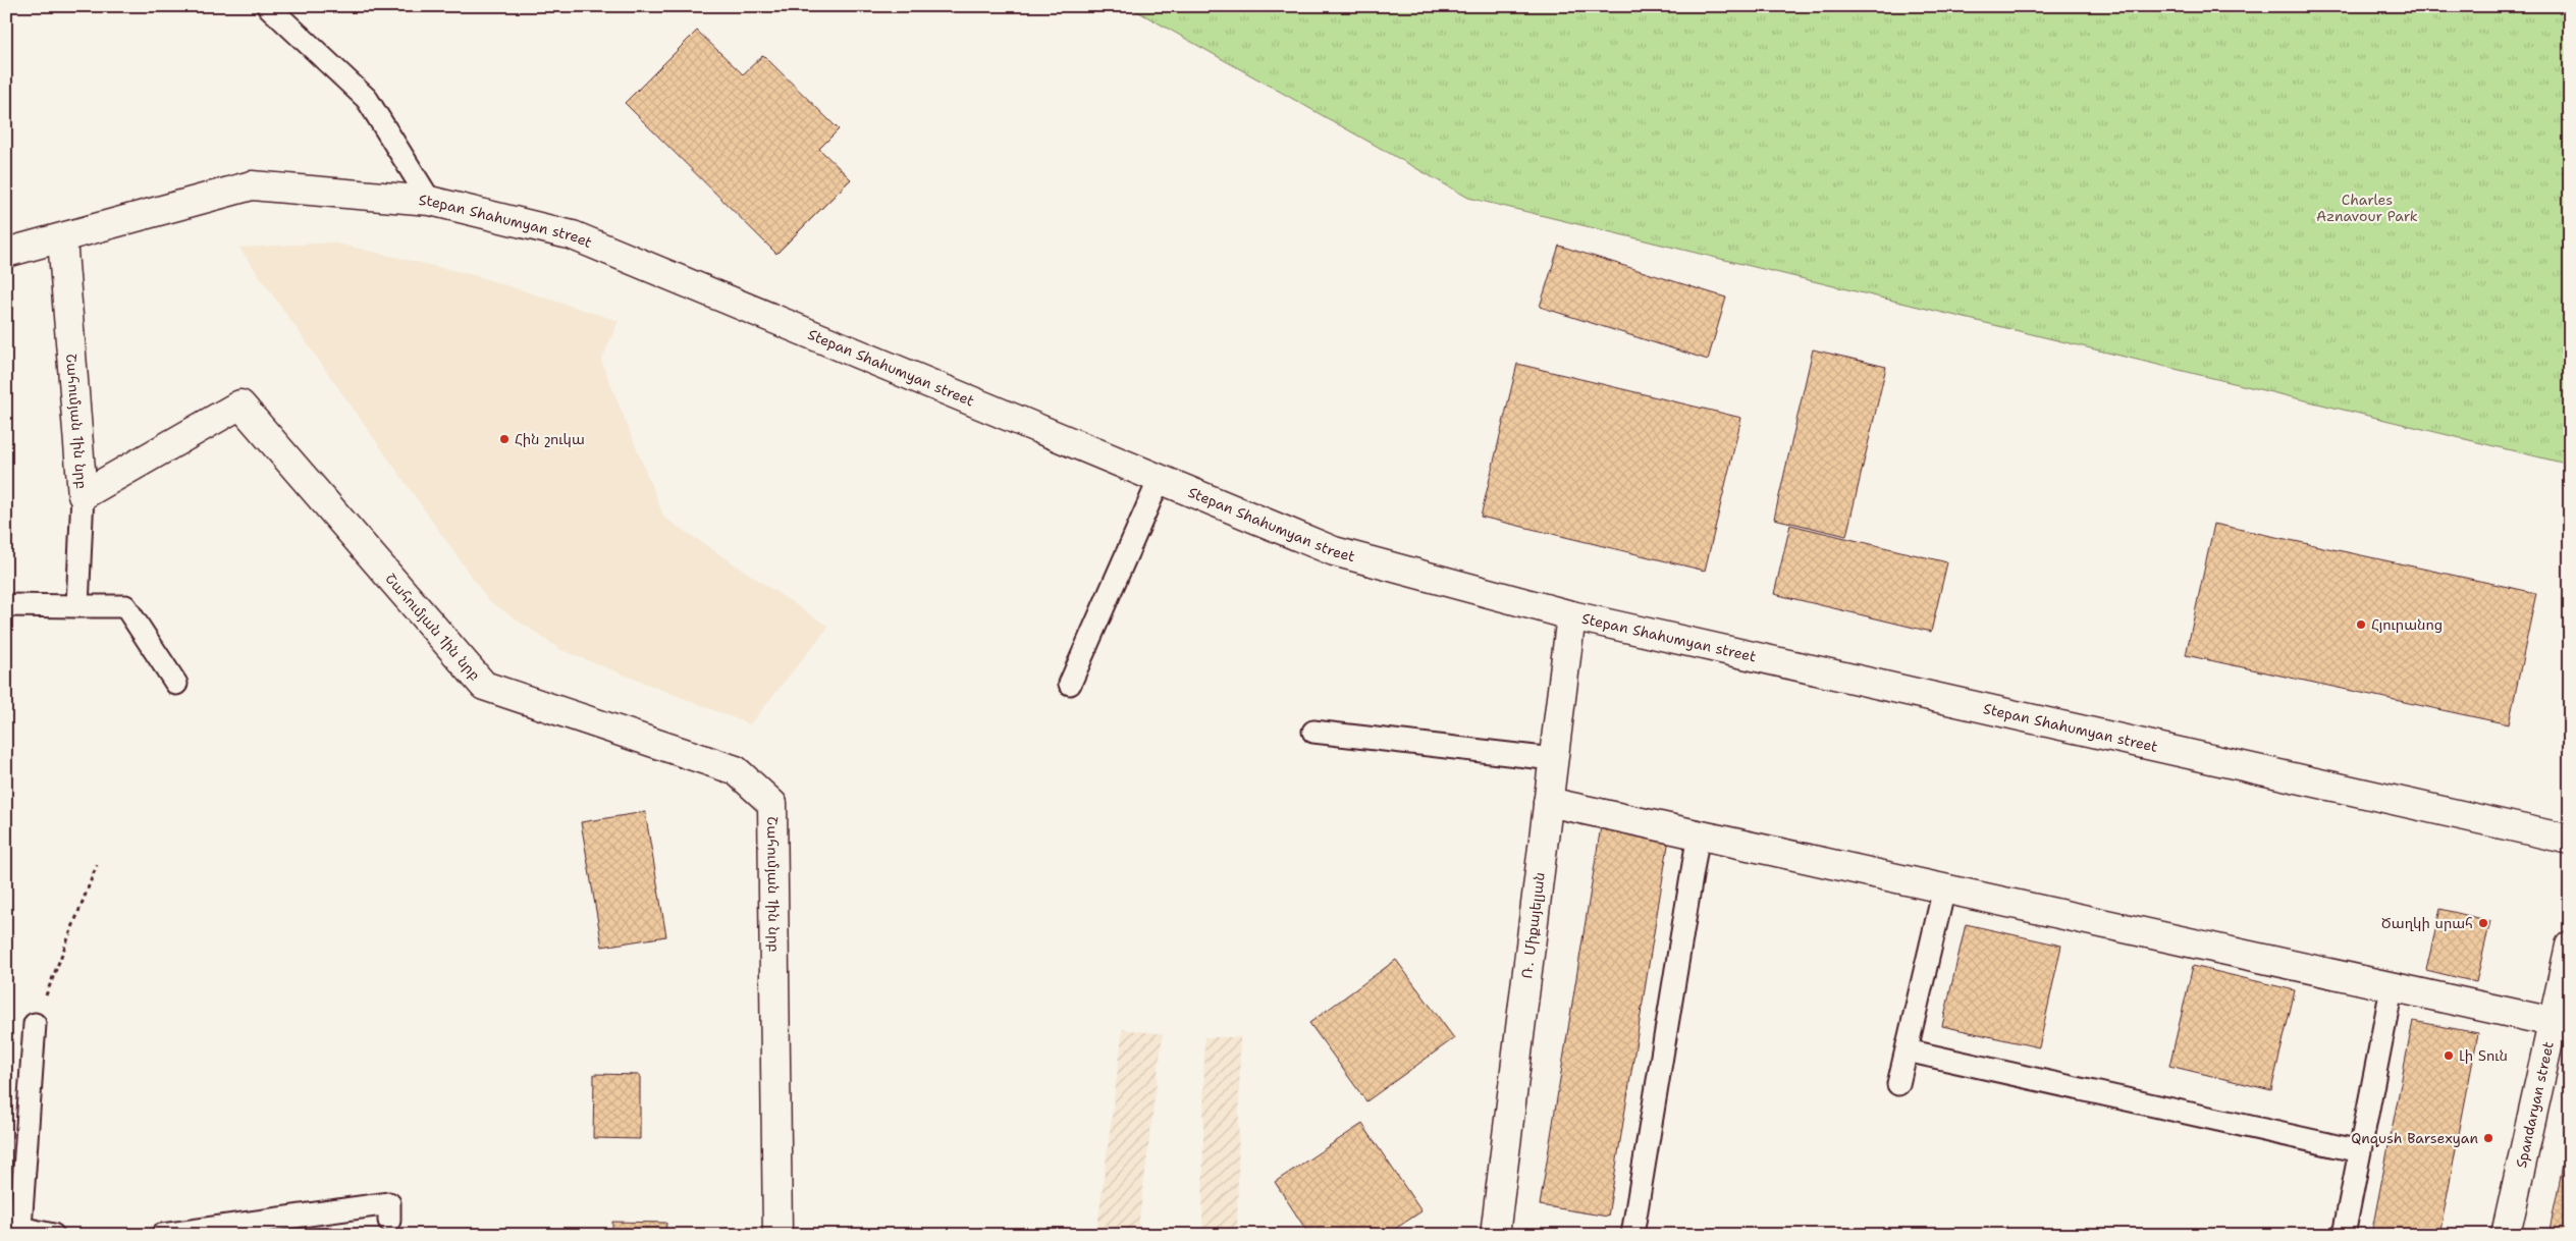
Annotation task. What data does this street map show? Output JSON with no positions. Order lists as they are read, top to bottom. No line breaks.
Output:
{"streets":{"street":["Stepan Shahumyan street","Շահումյան 1ին նրբ","Ռ․ Միքայելյան","Spandaryan street"]},"crossings":[["Stepan Shahumyan street","Շահումյան 1ին նրբ"],["Stepan Shahumyan street","Ռ․ Միքայելյան"]],"parks":["Charles Aznavour Park"],"places":["Հին շուկա","Հյուրանոց","Ծաղկի սրահ","Լի Տուն","Qnqush Barsexyan"]}
